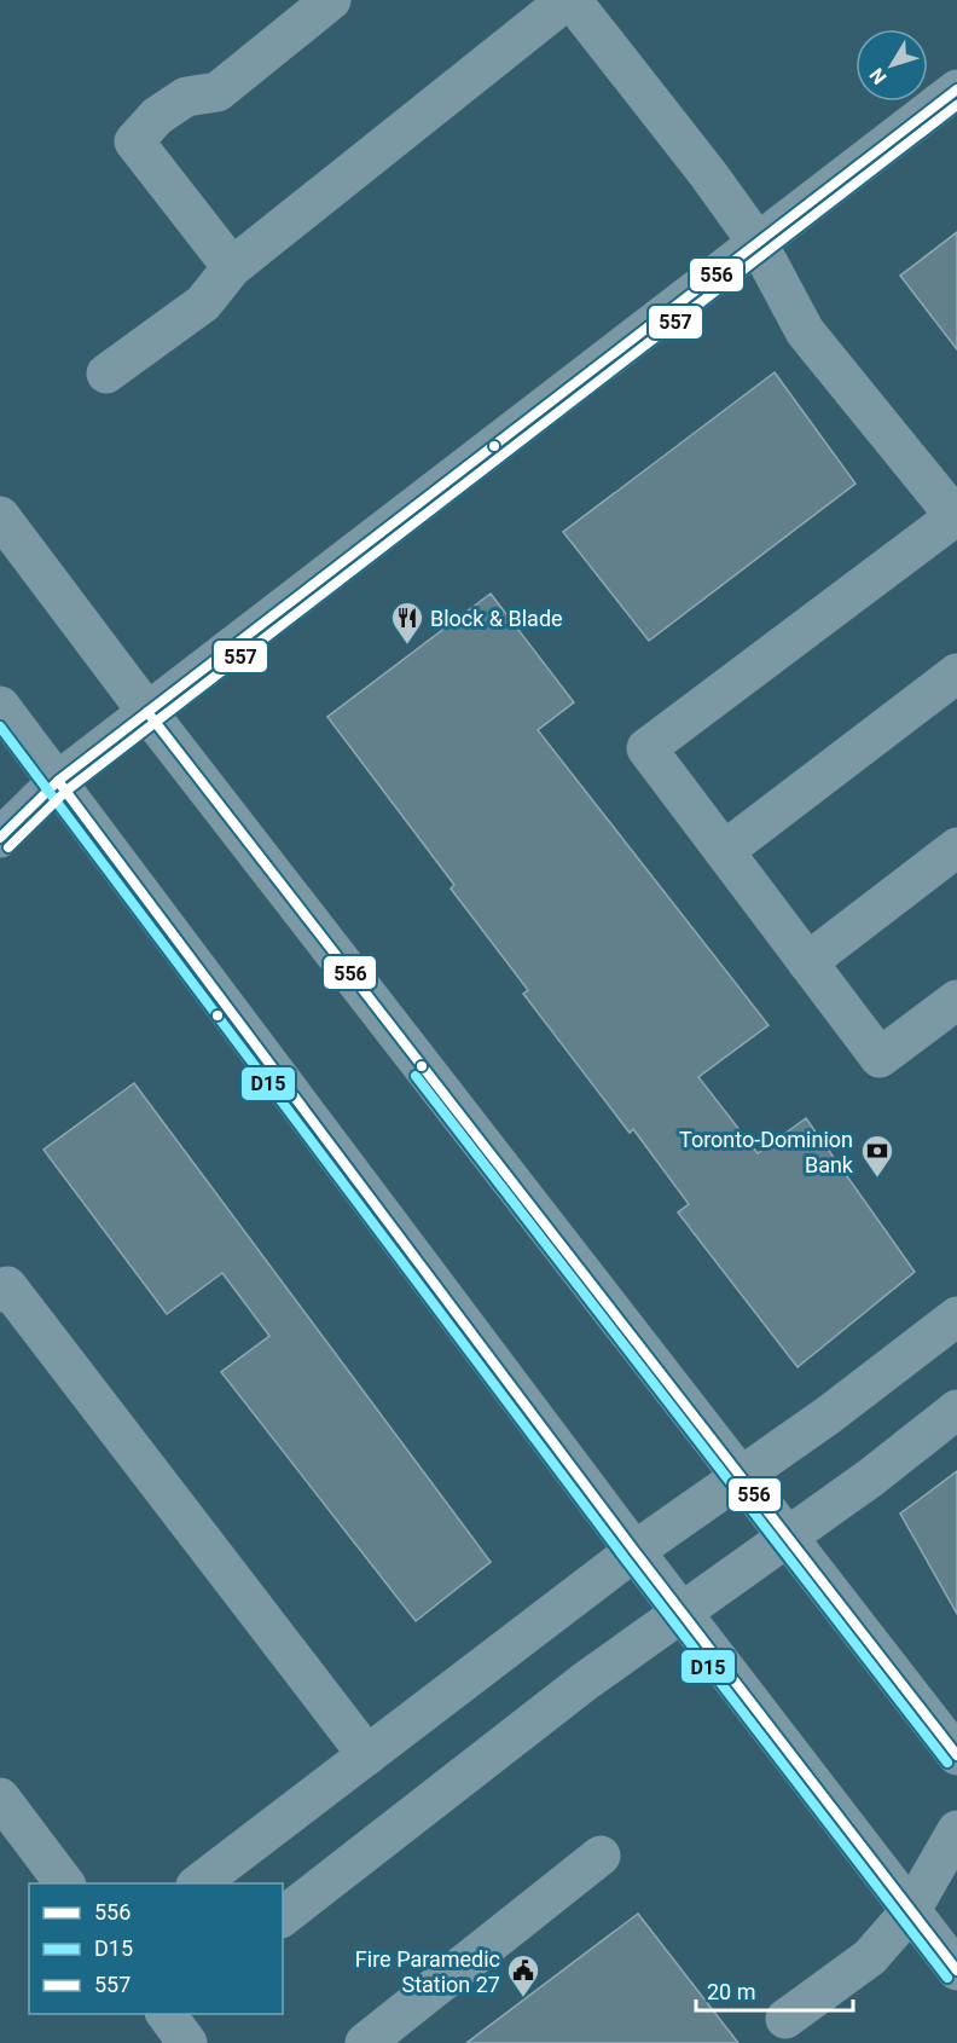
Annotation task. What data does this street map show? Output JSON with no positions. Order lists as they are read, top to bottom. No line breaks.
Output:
{"places":{"restaurant":["Block & Blade"],"bank":["Toronto-Dominion Bank"],"public building":["Fire Paramedic Station 27"]},"lines":["transit line 556","transit line 557","transit line D15"],"legend":["556","D15","557"],"scale_bar":"20 m","north":"bottom left"}
